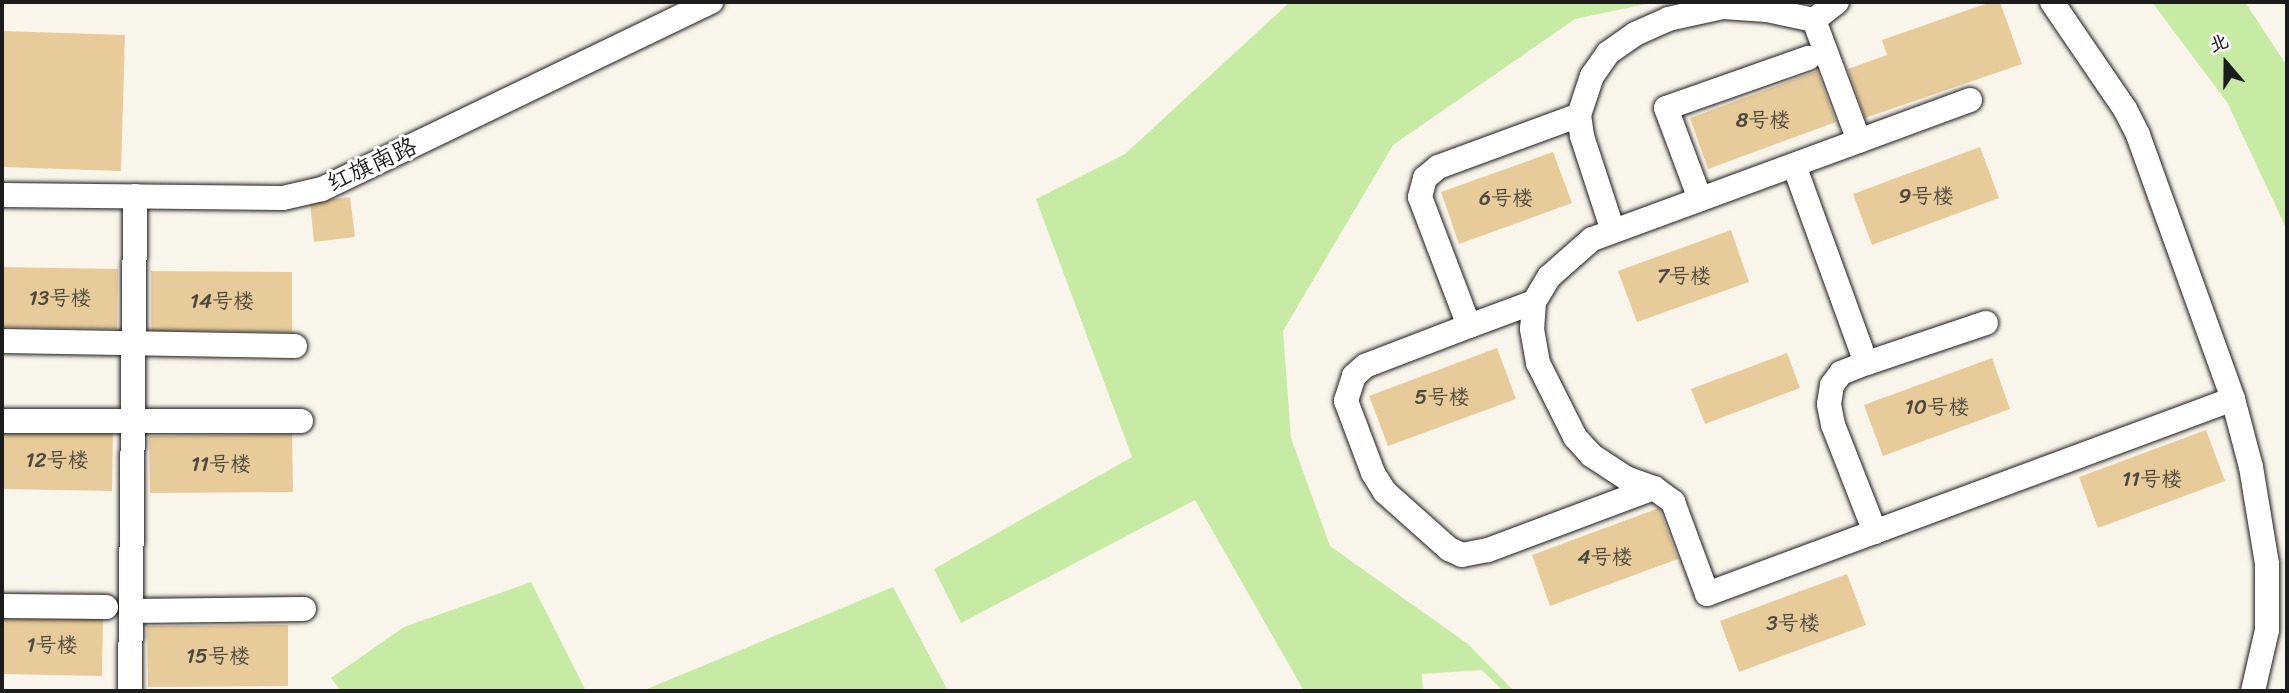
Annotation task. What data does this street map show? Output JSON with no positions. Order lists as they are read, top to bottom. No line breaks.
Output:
{"streets":{"street":["红旗南路"]},"house_numbers":["8号楼","9号楼","6号楼","7号楼","13号楼","14号楼","5号楼","10号楼","12号楼","11号楼","11号楼","4号楼","3号楼","1号楼","15号楼"],"north":"top"}
